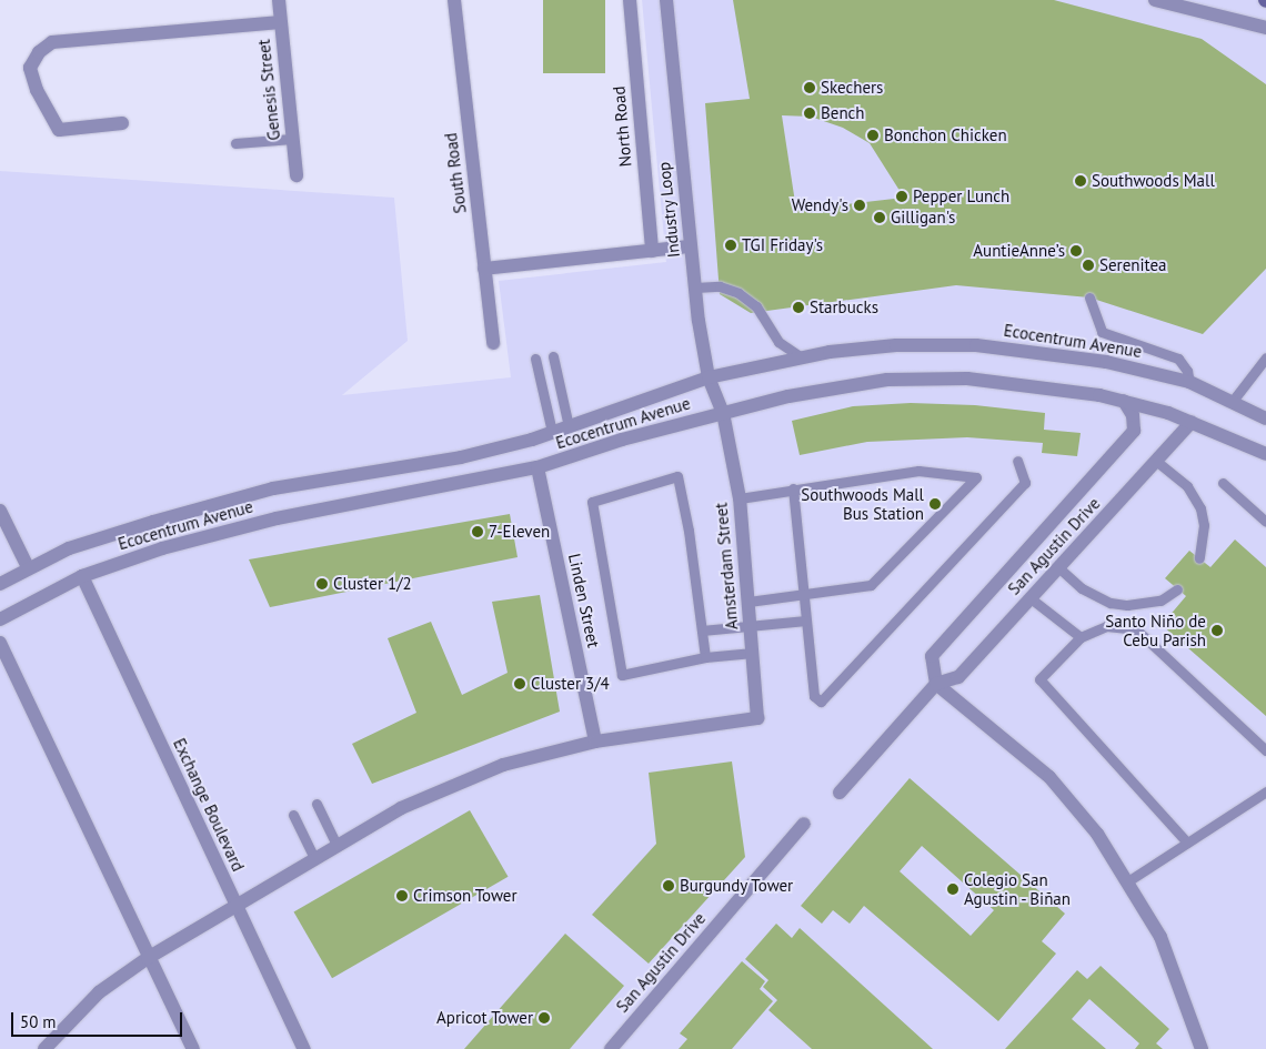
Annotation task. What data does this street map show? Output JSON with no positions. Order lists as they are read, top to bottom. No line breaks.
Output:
{"streets":{"street":["Genesis Street","North Road","South Road","Industry Loop","Ecocentrum Avenue","San Agustin Drive","Amsterdam Street","Linden Street","Exchange Boulevard"]},"crossings":[["Industry Loop","Ecocentrum Avenue"],["Industry Loop","Amsterdam Street"],["Ecocentrum Avenue","San Agustin Drive"],["Ecocentrum Avenue","Amsterdam Street"],["Ecocentrum Avenue","Linden Street"],["Ecocentrum Avenue","Exchange Boulevard"],["Amsterdam Street","Linden Street"]],"places":["Skechers","Bench","Bonchon Chicken","Southwoods Mall","Pepper Lunch","Wendy's","Gilligan's","TGI Friday's","AuntieAnne’s","Serenitea","Starbucks","Southwoods Mall Bus Station","7-Eleven","Cluster 1/2","Santo Niño de Cebu Parish","Cluster 3/4","Burgundy Tower","Colegio San Agustin - Biñan","Crimson Tower","Apricot Tower"],"scale_bar":"50 m"}
